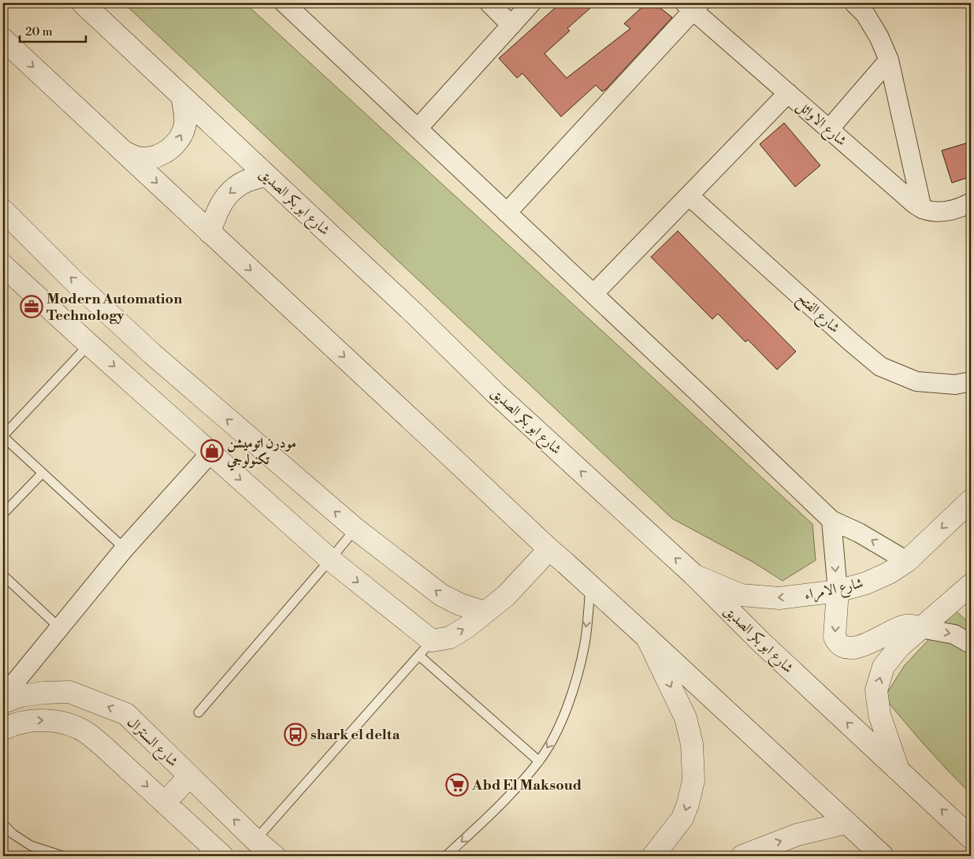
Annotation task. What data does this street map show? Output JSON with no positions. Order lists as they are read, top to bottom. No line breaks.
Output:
{"streets":{"street":["شارع الاوائل","شارع ابو بكر الصديق","شارع الفتح","شارع الامراء","شارع السنترال"]},"crossings":[["شارع ابو بكر الصديق","شارع الامراء"]],"one_way":["شارع الامراء"],"places":{"office":["Modern Automation Technology"],"shop":["مودرن اتوميشن تكنولوجي"],"bus stop":["shark el delta"],"supermarket":["Abd El Maksoud"]},"scale_bar":"20 m"}
